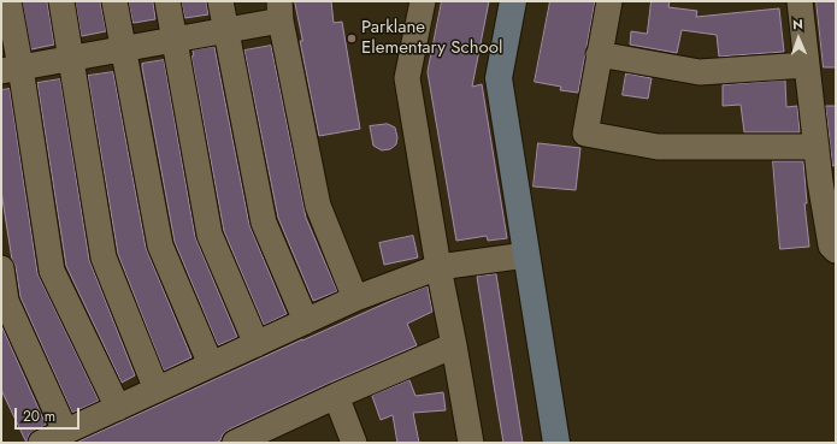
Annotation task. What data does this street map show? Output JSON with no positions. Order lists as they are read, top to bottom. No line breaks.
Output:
{"places":["Parklane Elementary School"],"scale_bar":"20 m","north":"top"}
